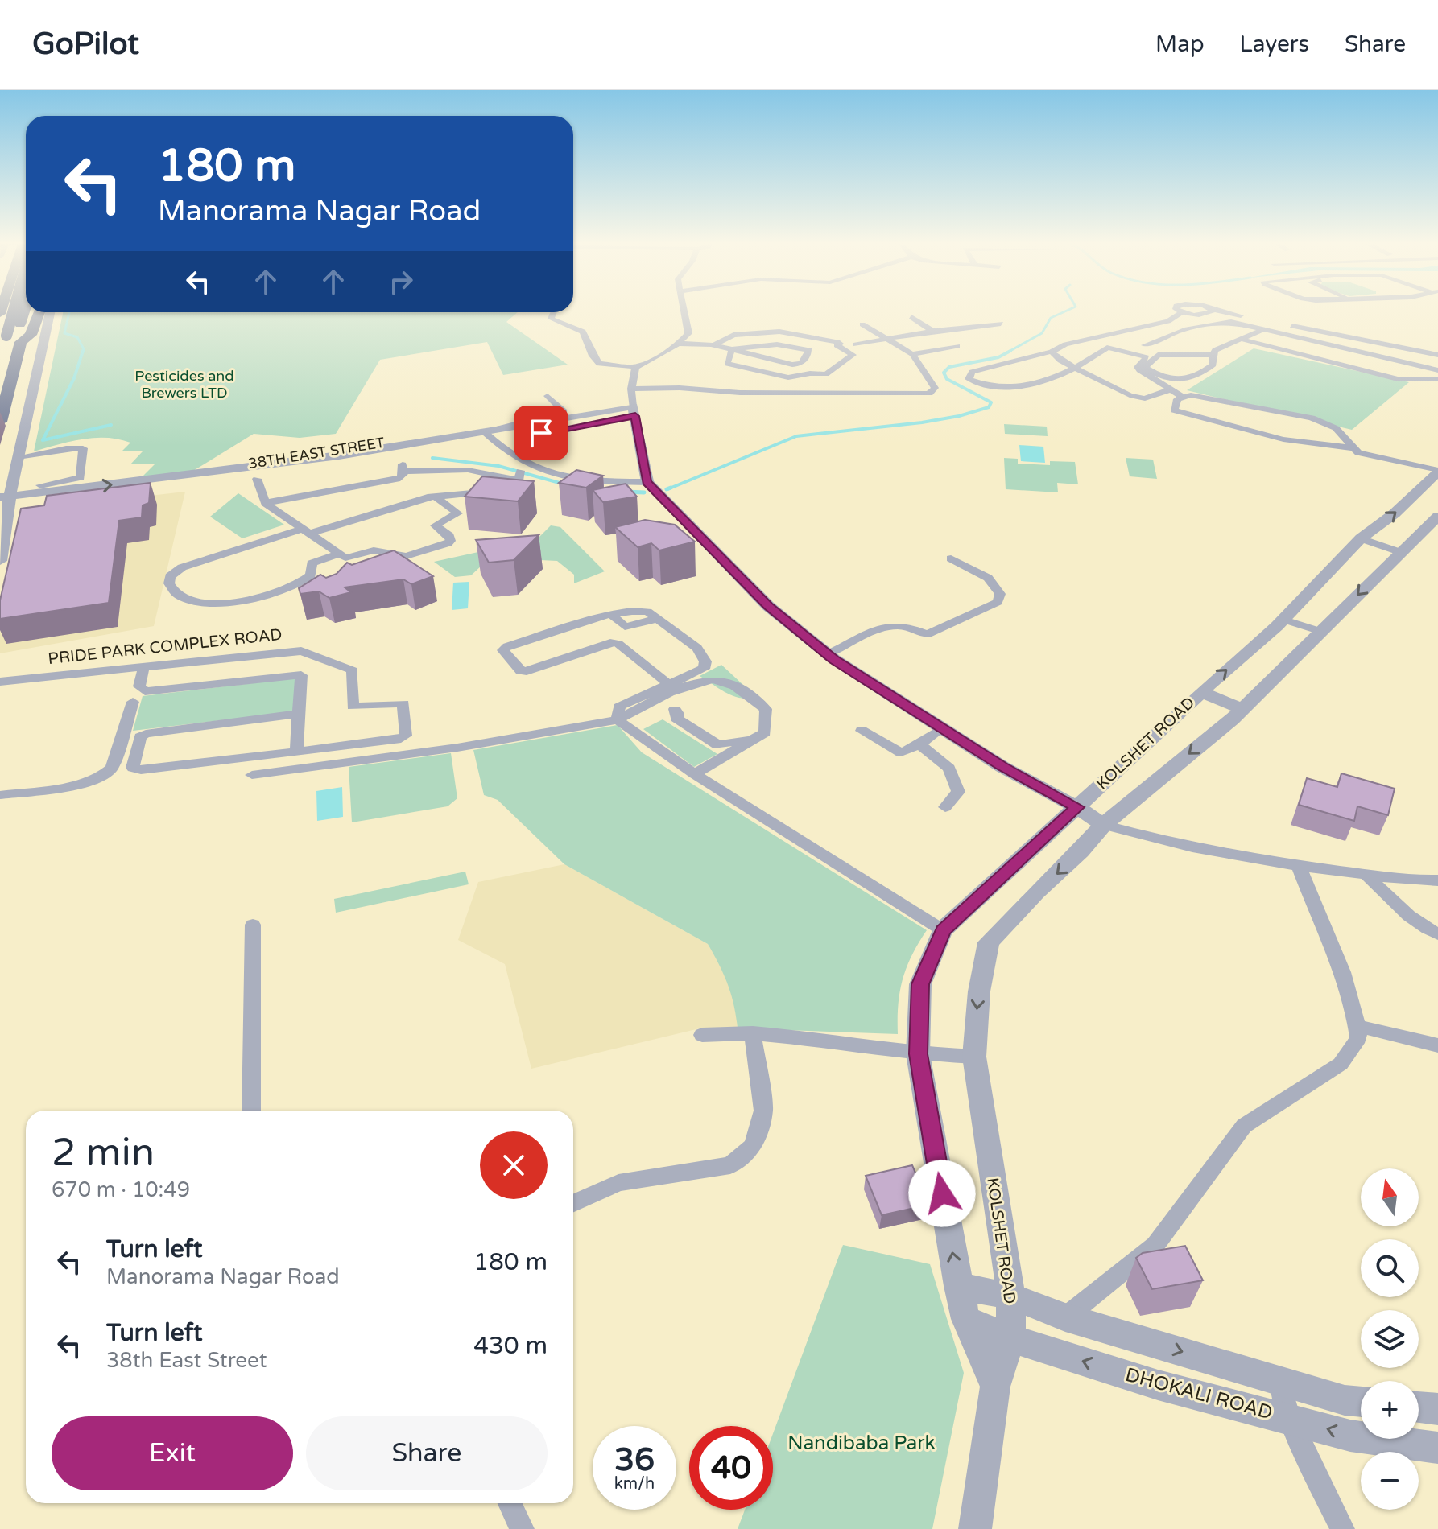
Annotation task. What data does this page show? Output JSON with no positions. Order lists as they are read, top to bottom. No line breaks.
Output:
{"streets":{"street":["38TH EAST STREET","PRIDE PARK COMPLEX ROAD","KOLSHET ROAD","DHOKALI ROAD"]},"crossings":[["KOLSHET ROAD","DHOKALI ROAD"]],"parks":["Pesticides and Brewers LTD","Nandibaba Park"],"north":"top","page":{"header":"GoPilot","nav":["Map","Layers","Share"],"turn":["180 m","Manorama Nagar Road"],"heading":["2 min","670 m · 10:49"],"map_buttons":["+","−"],"list":[{"name":"Turn left","note":"Manorama Nagar Road","value":"180 m"},{"name":"Turn left","note":"38th East Street","value":"430 m"}],"buttons":["Exit","Share"],"speed":"36 km/h","limit":"40"}}
